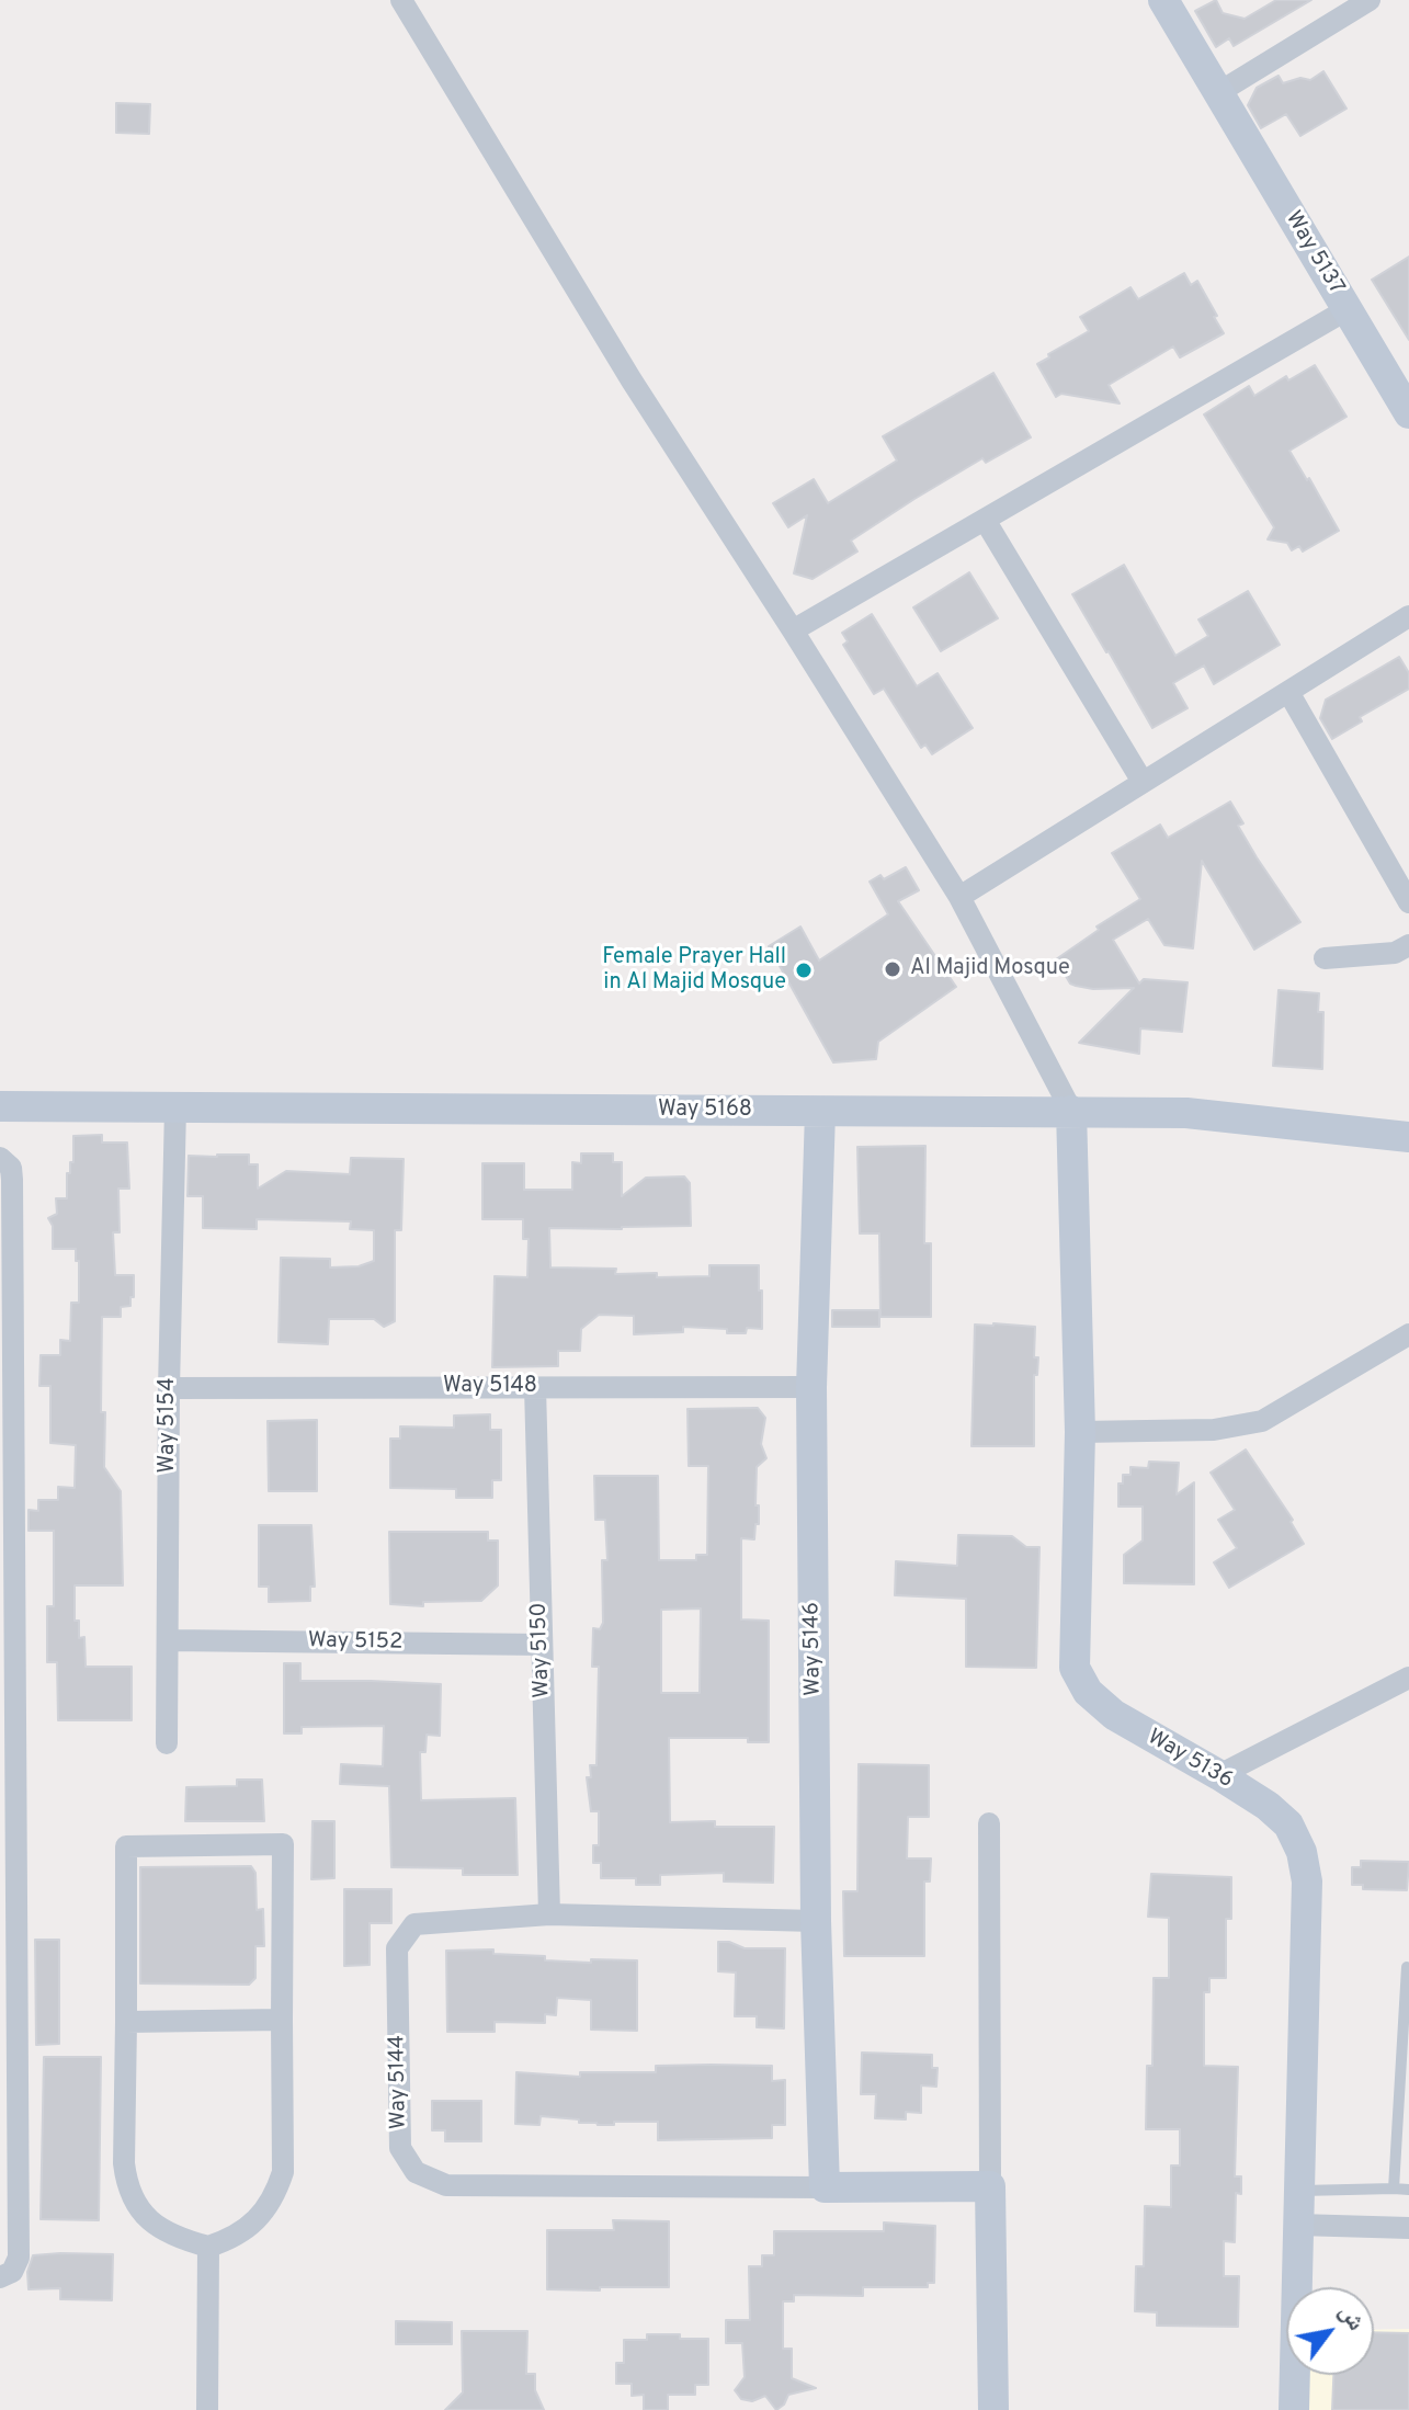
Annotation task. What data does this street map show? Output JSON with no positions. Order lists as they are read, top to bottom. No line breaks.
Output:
{"streets":{"street":["Way 5137","Way 5168","Way 5148","Way 5154","Way 5152","Way 5146","Way 5150","Way 5136","Way 5144"]},"crossings":[["Way 5168","Way 5154"],["Way 5168","Way 5146"],["Way 5168","Way 5136"],["Way 5148","Way 5154"],["Way 5148","Way 5146"],["Way 5148","Way 5150"],["Way 5154","Way 5152"],["Way 5152","Way 5150"],["Way 5146","Way 5144"],["Way 5150","Way 5144"]],"places":["Al Majid Mosque","Female Prayer Hall in Al Majid Mosque"],"north":"top right"}
